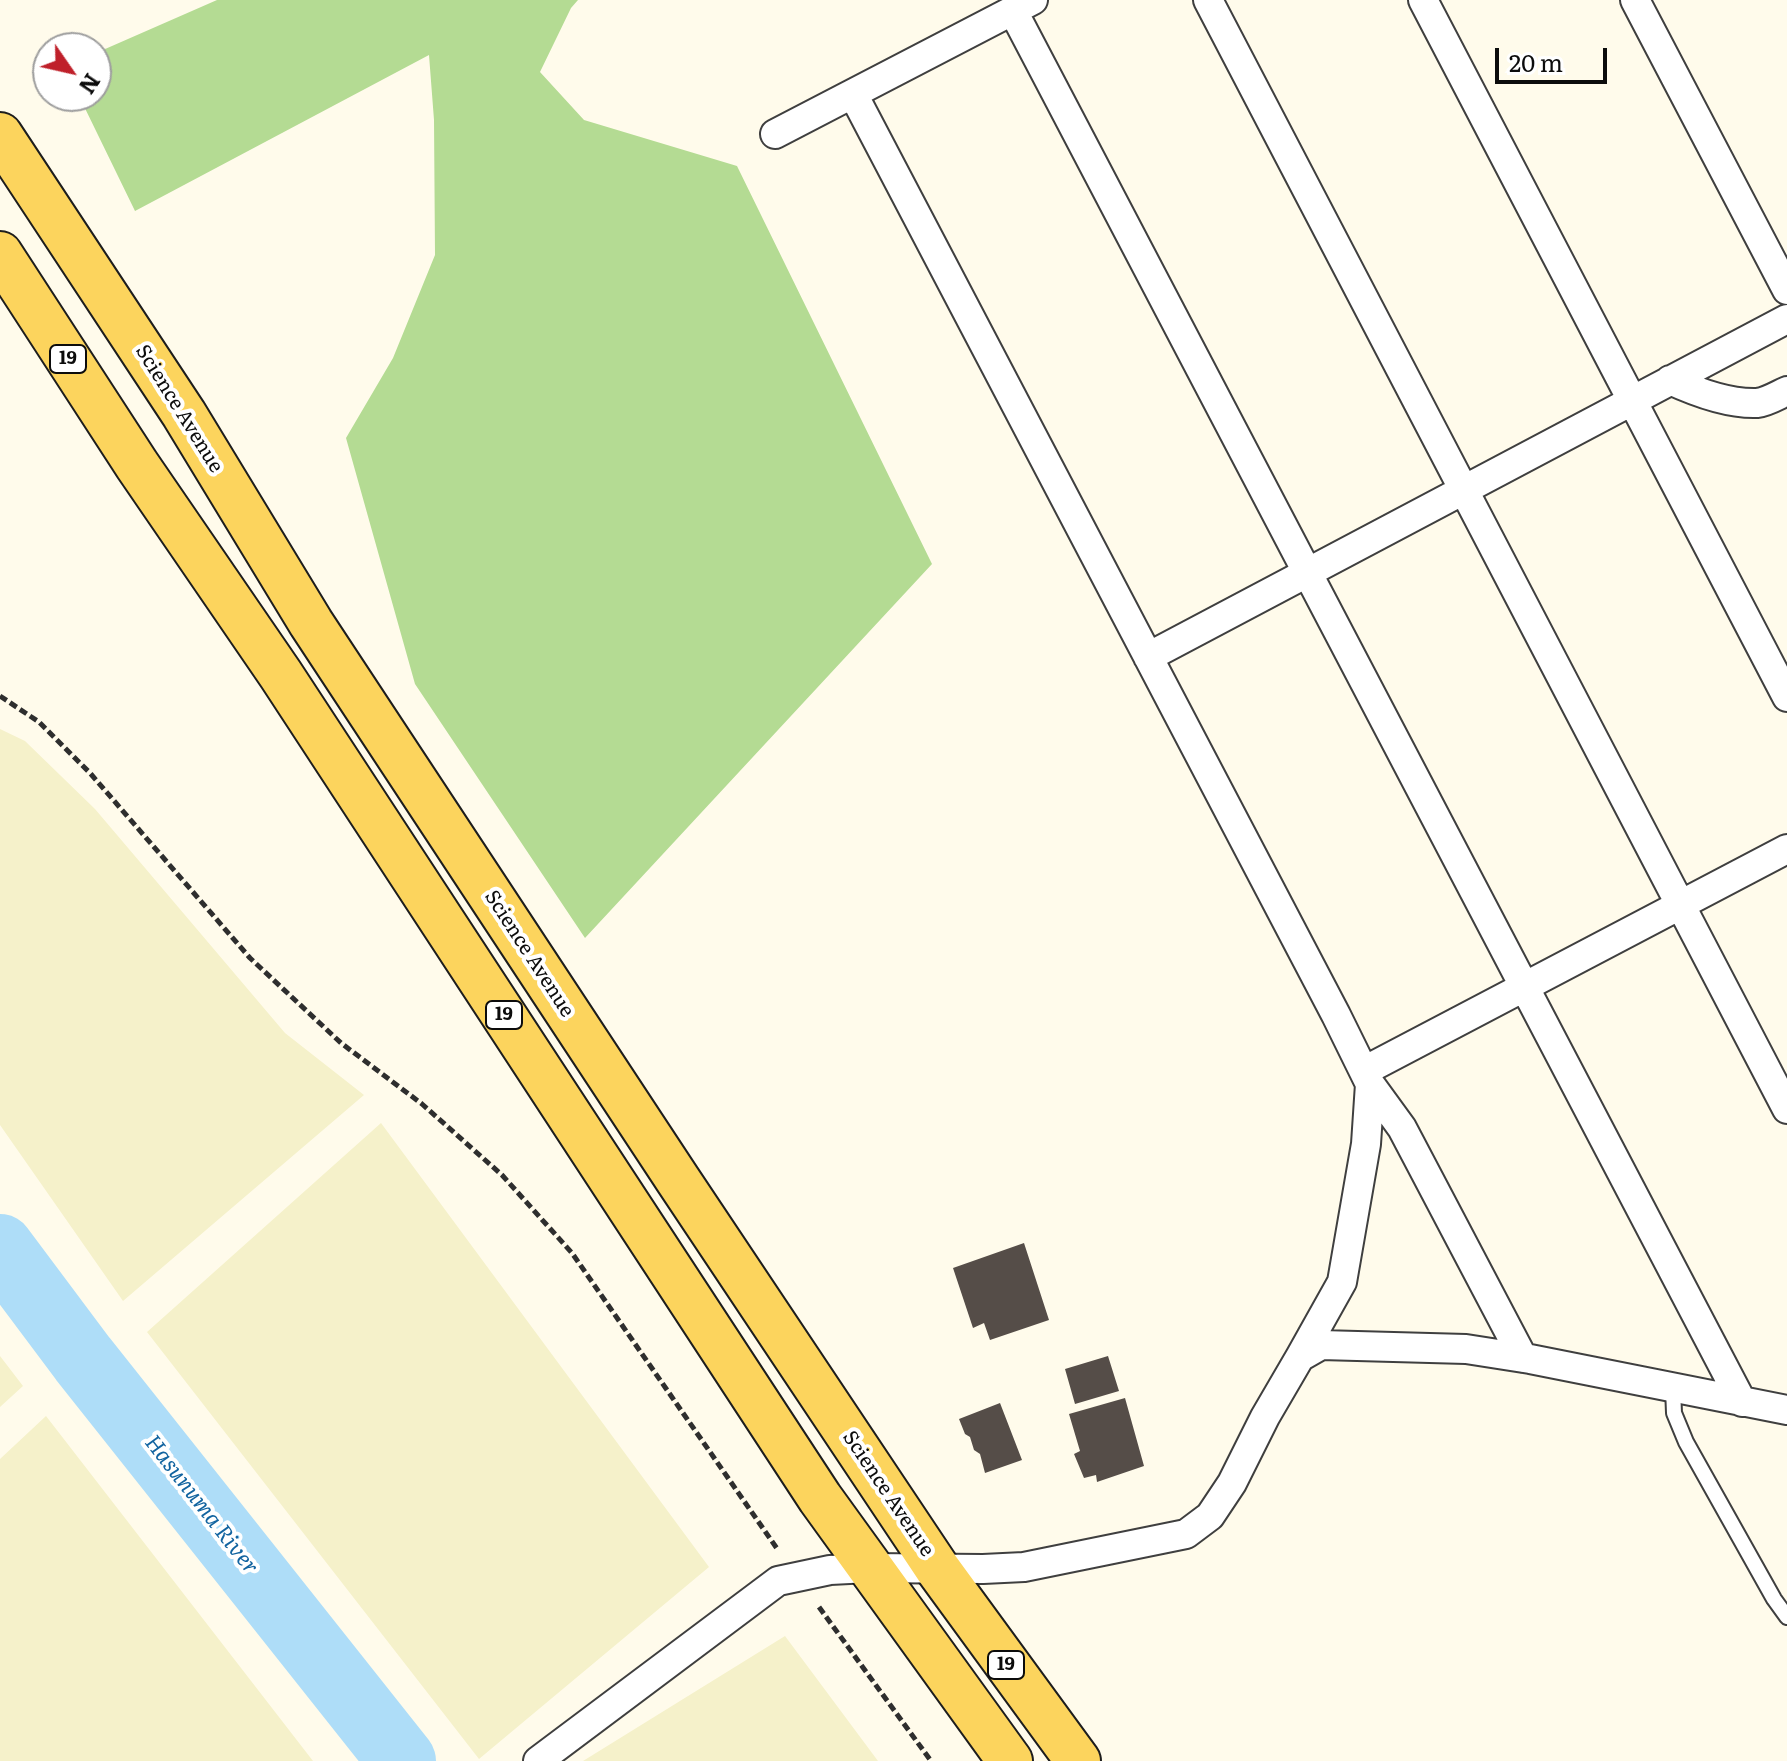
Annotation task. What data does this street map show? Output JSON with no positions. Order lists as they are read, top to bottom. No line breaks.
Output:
{"streets":{"main road":["19","Science Avenue"]},"water":["Hasunuma River"],"scale_bar":"20 m","north":"bottom right"}
